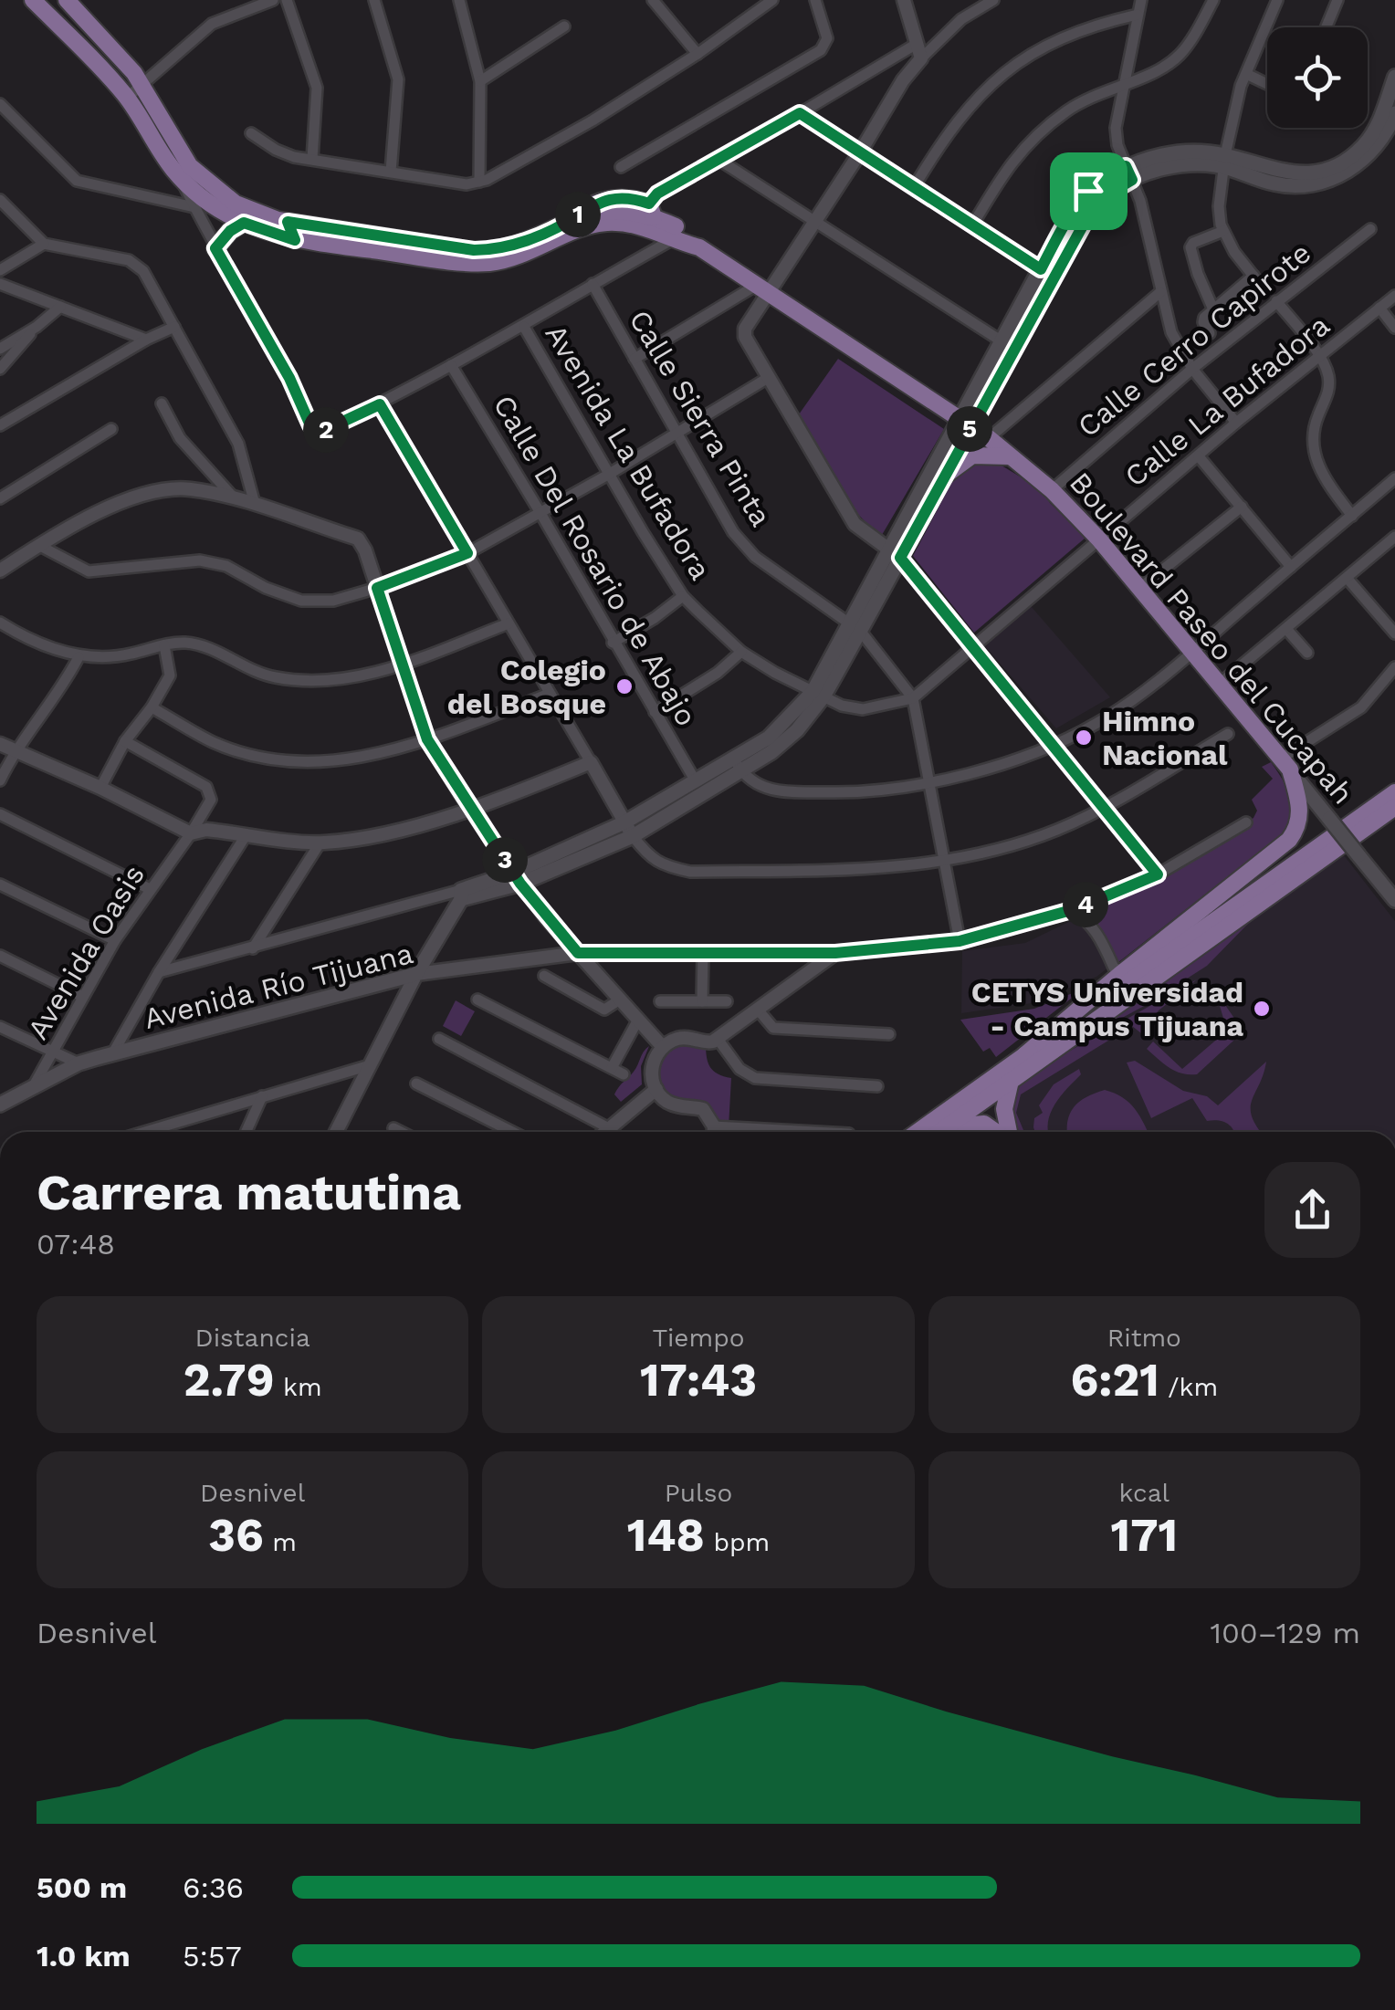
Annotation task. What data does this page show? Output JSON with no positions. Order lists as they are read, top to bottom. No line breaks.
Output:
{"streets":{"main road":["Boulevard Paseo del Cucapah","Avenida Oasis","Avenida Río Tijuana"],"street":["Calle Cerro Capirote","Calle La Bufadora","Calle Sierra Pinta","Avenida La Bufadora","Calle Del Rosario de Abajo"]},"crossings":[["Calle Cerro Capirote","Boulevard Paseo del Cucapah"],["Calle La Bufadora","Calle Sierra Pinta"],["Calle La Bufadora","Avenida La Bufadora"],["Calle La Bufadora","Boulevard Paseo del Cucapah"],["Calle Sierra Pinta","Avenida Río Tijuana"],["Avenida Oasis","Avenida Río Tijuana"]],"places":["Colegio del Bosque","Himno Nacional","CETYS Universidad - Campus Tijuana"],"page":{"pins":["1","5","2","3","4"],"heading":["Carrera matutina","07:48"],"stats":[["Distancia","2.79 km"],["Tiempo","17:43"],["Ritmo","6:21 /km"],["Desnivel","36 m"],["Pulso","148 bpm"],["kcal","171"]],"chart":["Desnivel","100–129 m"],"list":[{"name":"500 m","note":"6:36"},{"name":"1.0 km","note":"5:57"}]}}
